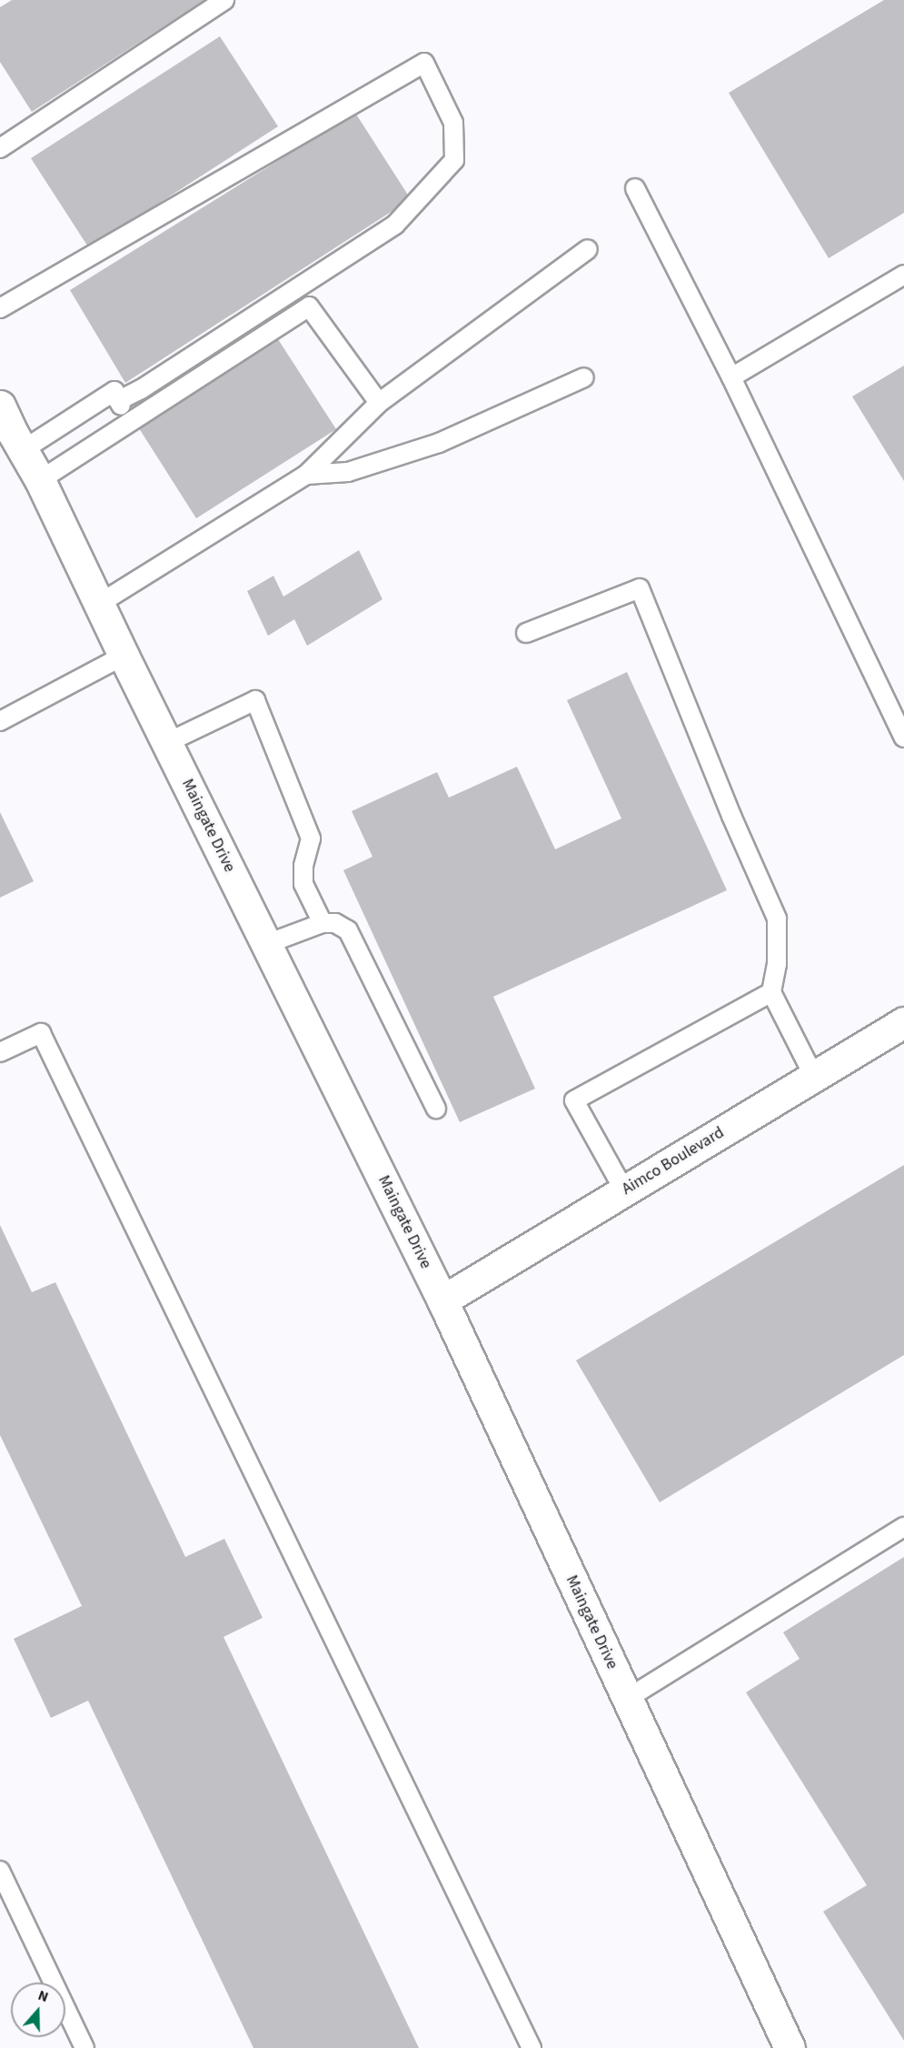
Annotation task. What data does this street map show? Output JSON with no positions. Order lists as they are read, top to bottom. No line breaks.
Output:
{"streets":{"street":["Maingate Drive","Aimco Boulevard"]},"crossings":[["Maingate Drive","Aimco Boulevard"]],"north":"top"}
